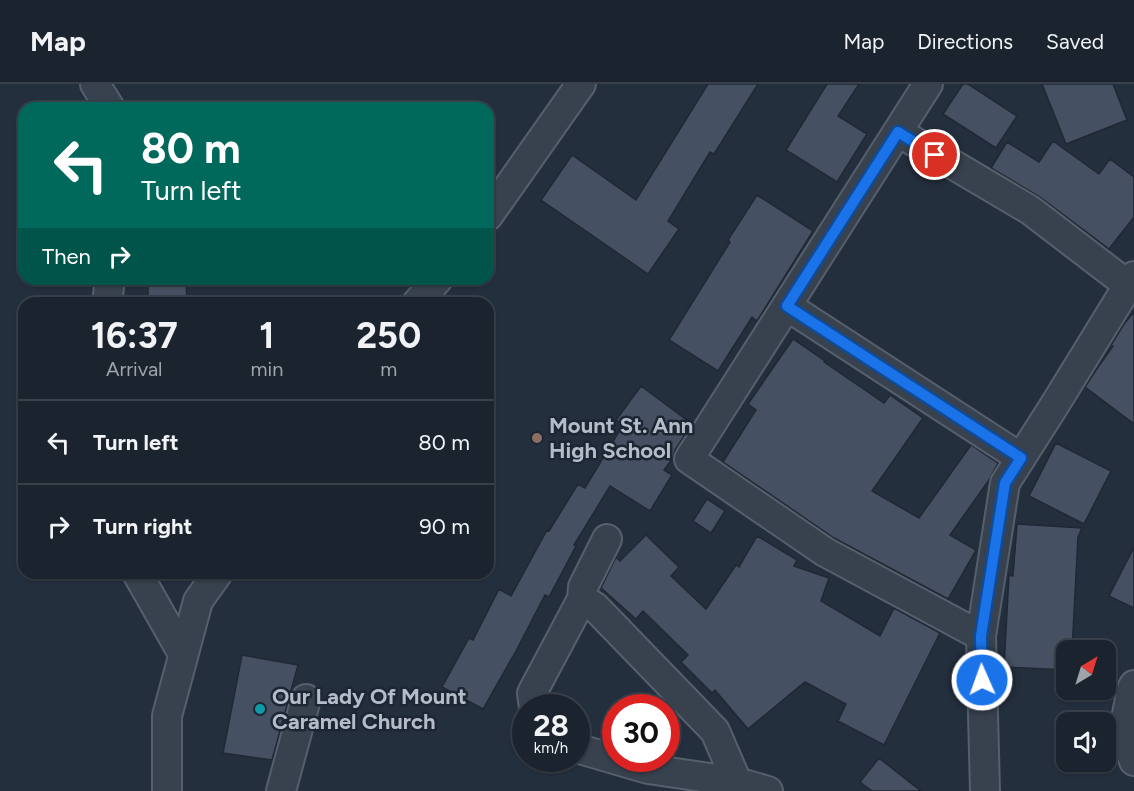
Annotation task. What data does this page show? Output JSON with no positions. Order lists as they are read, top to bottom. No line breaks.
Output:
{"places":["Mount St. Ann High School","Our Lady Of Mount Caramel Church"],"north":"top right","page":{"header":"Map","nav":["Map","Directions","Saved"],"turn":["80 m","Turn left"],"then":"Then","eta":["16:37","Arrival","1","min","250","m"],"list":[{"name":"Turn left","value":"80 m"},{"name":"Turn right","value":"90 m"}],"speed":"28 km/h","limit":"30"}}
